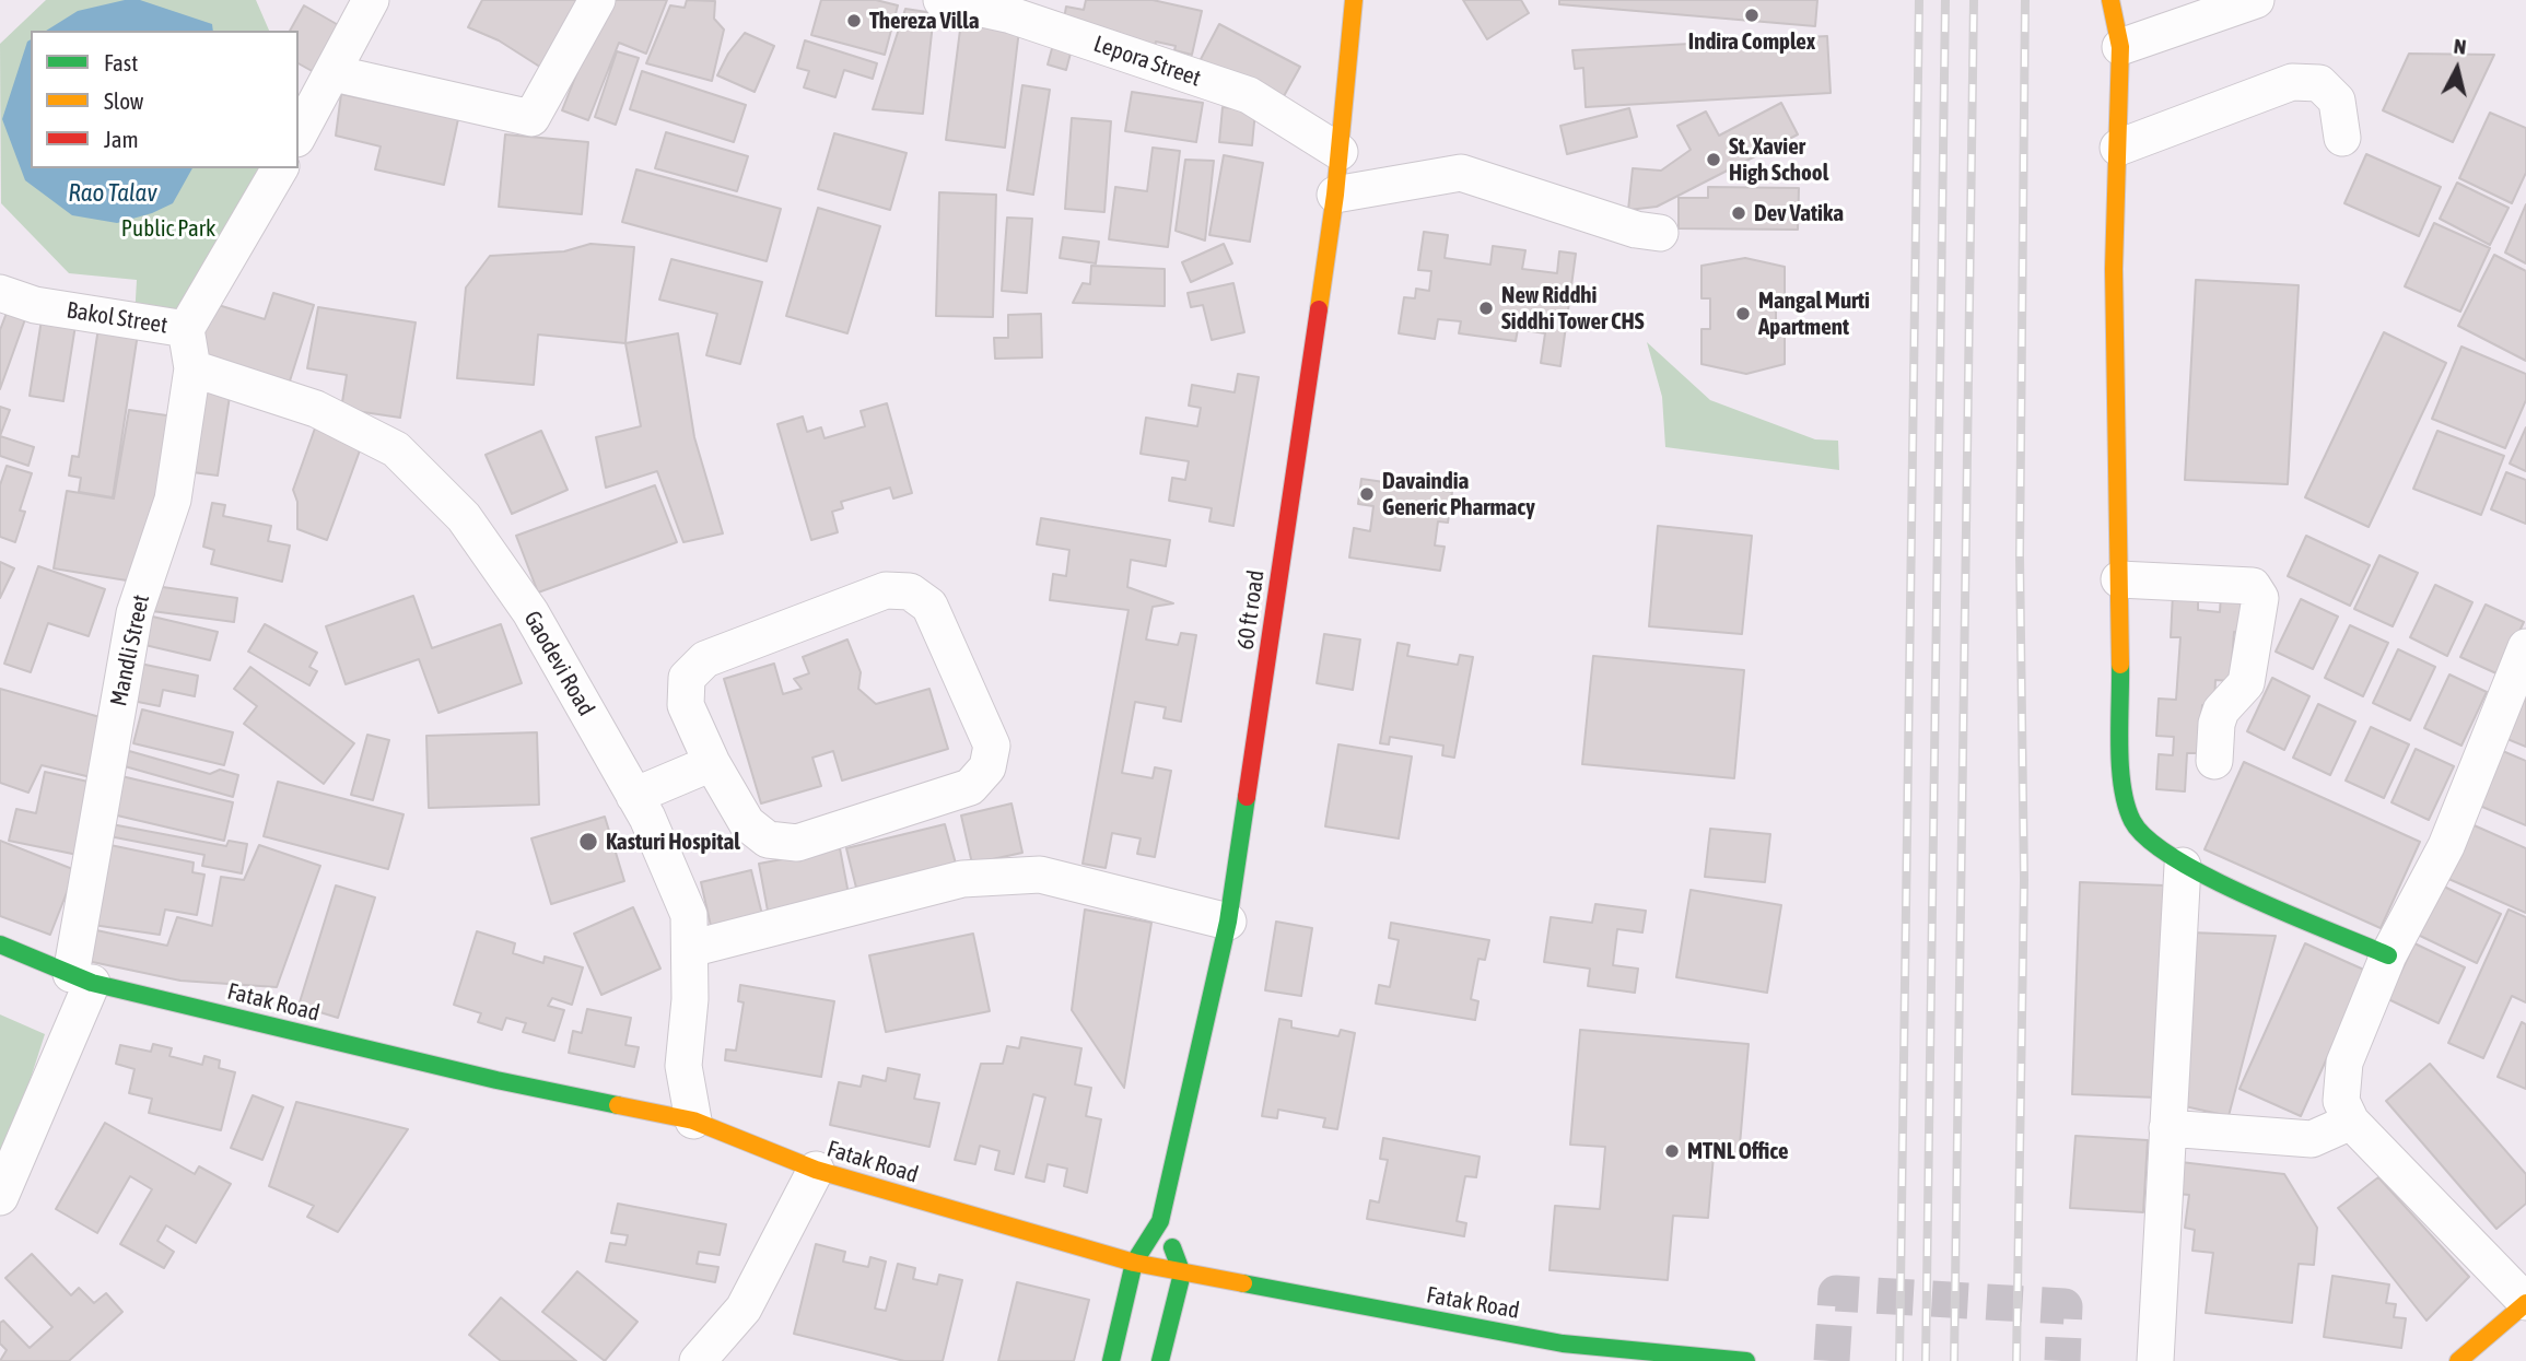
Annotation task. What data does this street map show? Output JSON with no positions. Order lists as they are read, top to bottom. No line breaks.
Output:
{"streets":{"street":["Lepora Street","Bakol Street","60 ft road","Mandli Street","Gaodevi Road","Fatak Road"]},"crossings":[["Lepora Street","60 ft road"],["Bakol Street","Mandli Street"],["Mandli Street","Gaodevi Road"],["Mandli Street","Fatak Road"],["Gaodevi Road","Fatak Road"]],"water":["Rao Talav"],"parks":["Public Park"],"places":["Indira Complex","Thereza Villa","St. Xavier High School","Dev Vatika","New Riddhi Siddhi Tower CHS","Mangal Murti Apartment","Davaindia Generic Pharmacy","Kasturi Hospital","MTNL Office"],"legend":["Fast","Slow","Jam"],"north":"top"}
